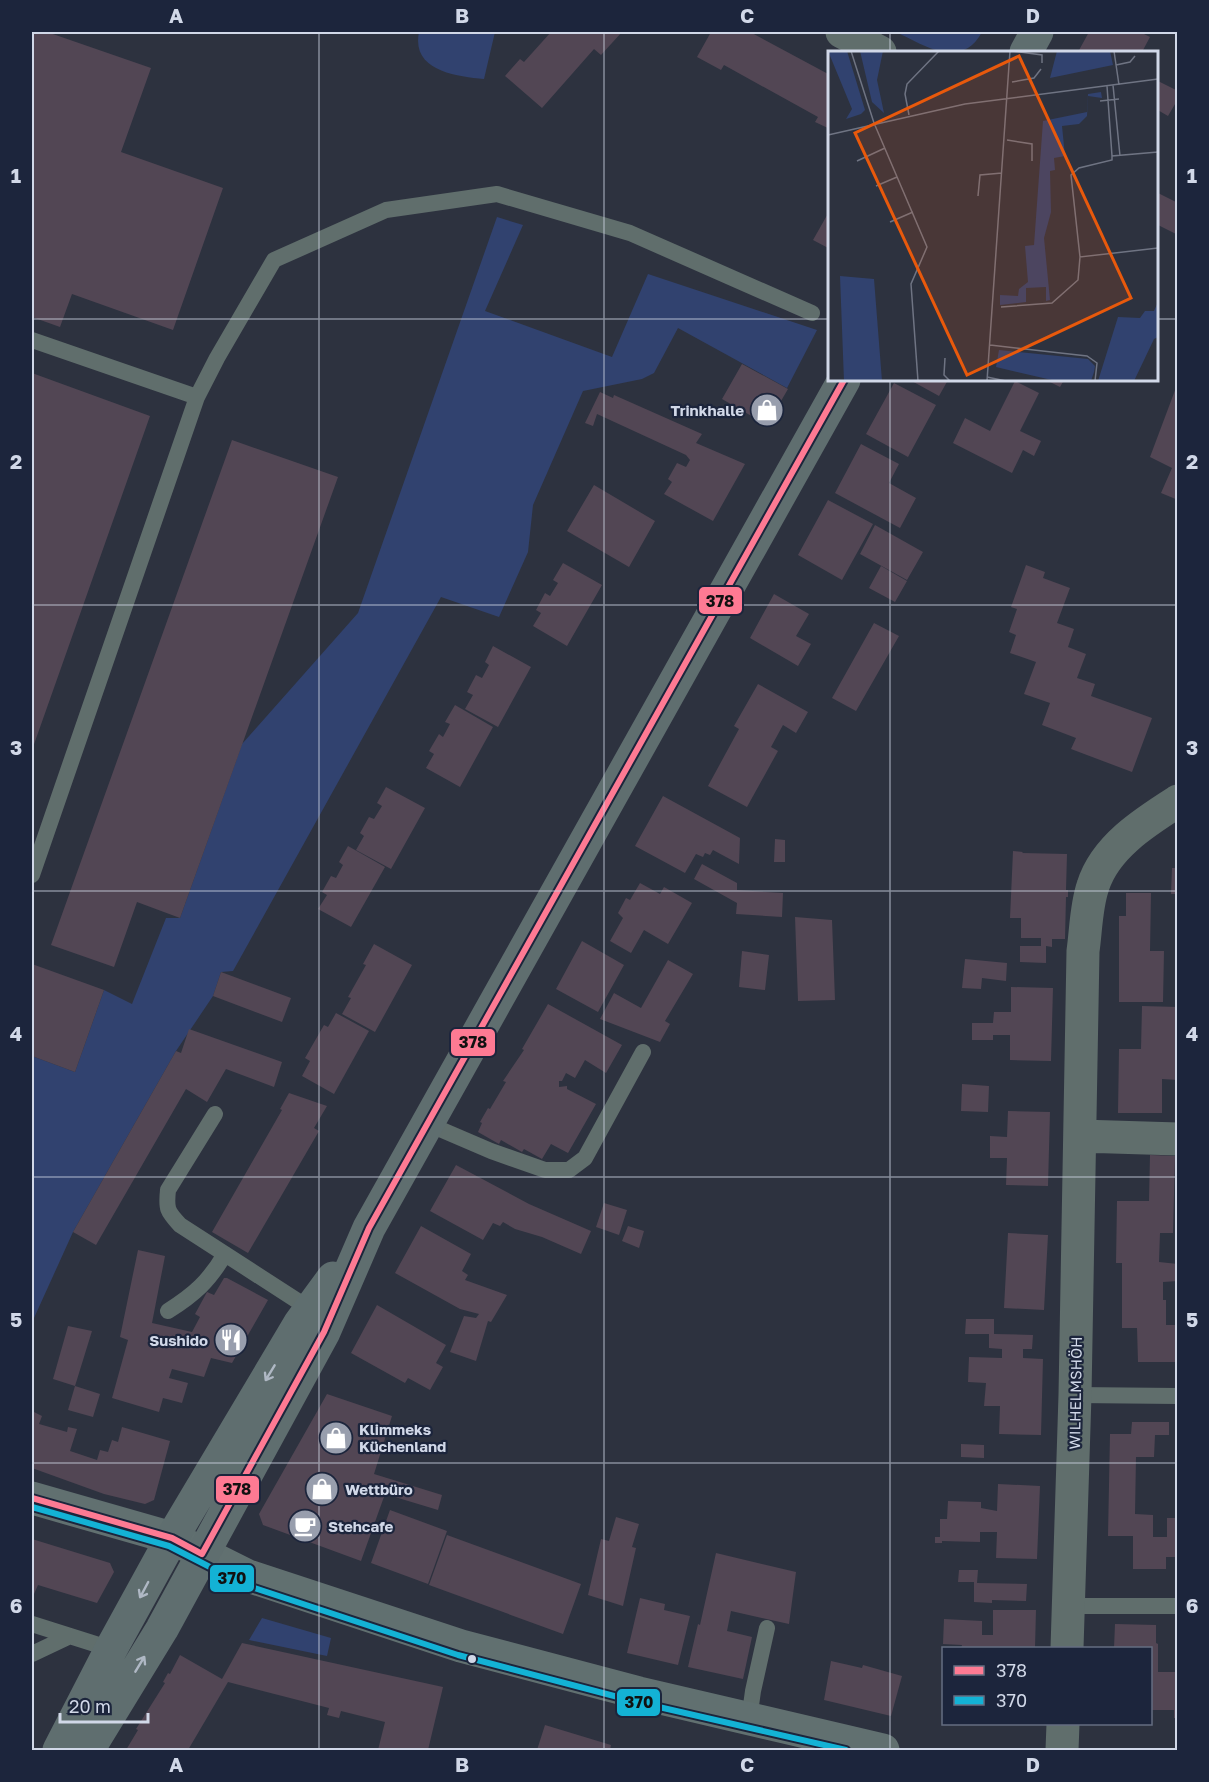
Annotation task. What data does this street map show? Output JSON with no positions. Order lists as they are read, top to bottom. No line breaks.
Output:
{"streets":{"street":["WILHELMSHÖH"]},"places":{"shop":["Trinkhalle","Klimmeks Küchenland","Wettbüro"],"restaurant":["Sushido"],"cafe":["Stehcafe"]},"lines":["transit line 378","transit line 370"],"legend":["378","370"],"scale_bar":"20 m","grid":{"columns":["A","B","C","D"],"rows":["1","2","3","4","5","6"]}}
